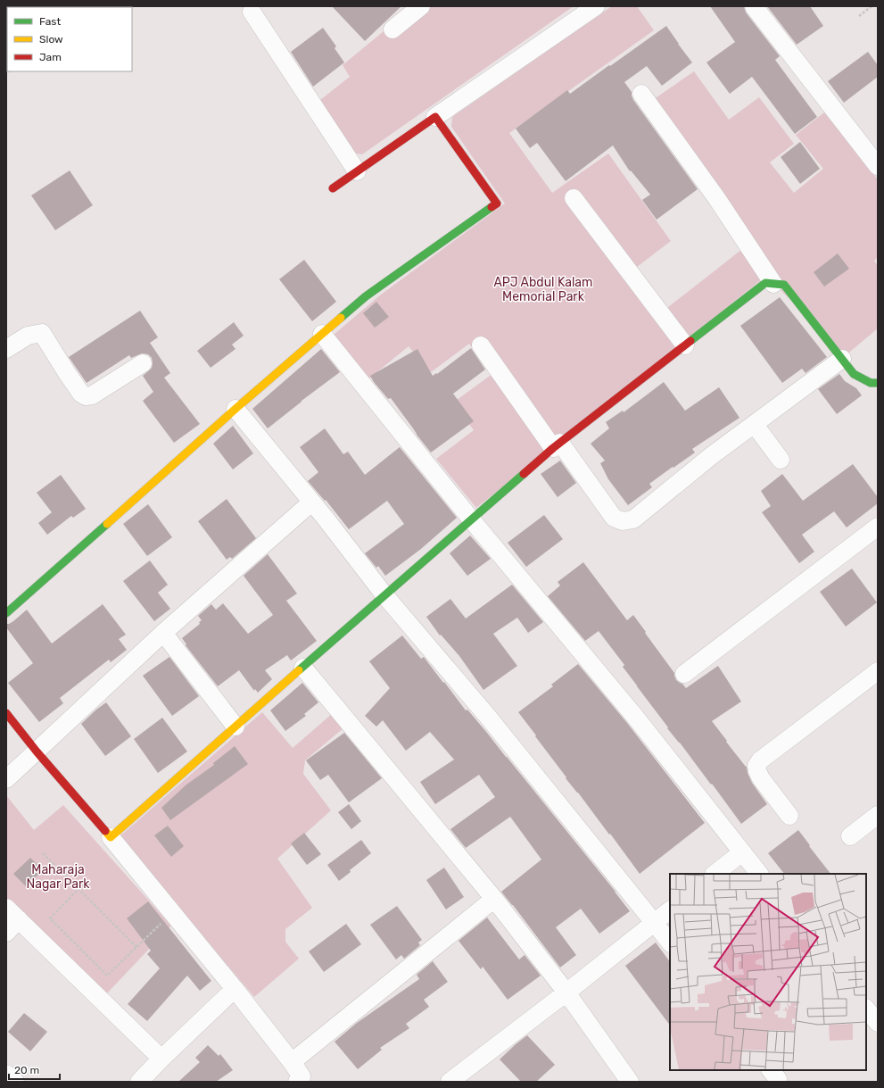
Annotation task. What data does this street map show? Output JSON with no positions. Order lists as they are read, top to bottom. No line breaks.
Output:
{"parks":["APJ Abdul Kalam Memorial Park","Maharaja Nagar Park"],"legend":["Fast","Slow","Jam"],"scale_bar":"20 m"}
